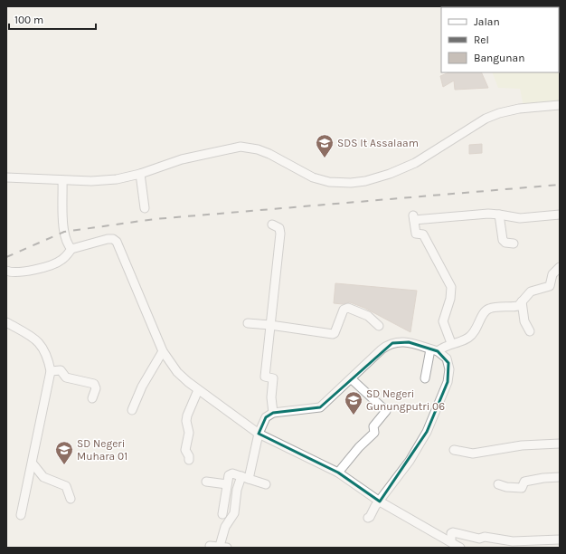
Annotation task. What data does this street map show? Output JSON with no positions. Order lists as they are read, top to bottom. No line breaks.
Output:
{"places":{"school or university":["SDS It Assalaam","SD Negeri Gunungputri 06","SD Negeri Muhara 01"]},"legend":["Jalan","Rel","Bangunan"],"scale_bar":"100 m"}
